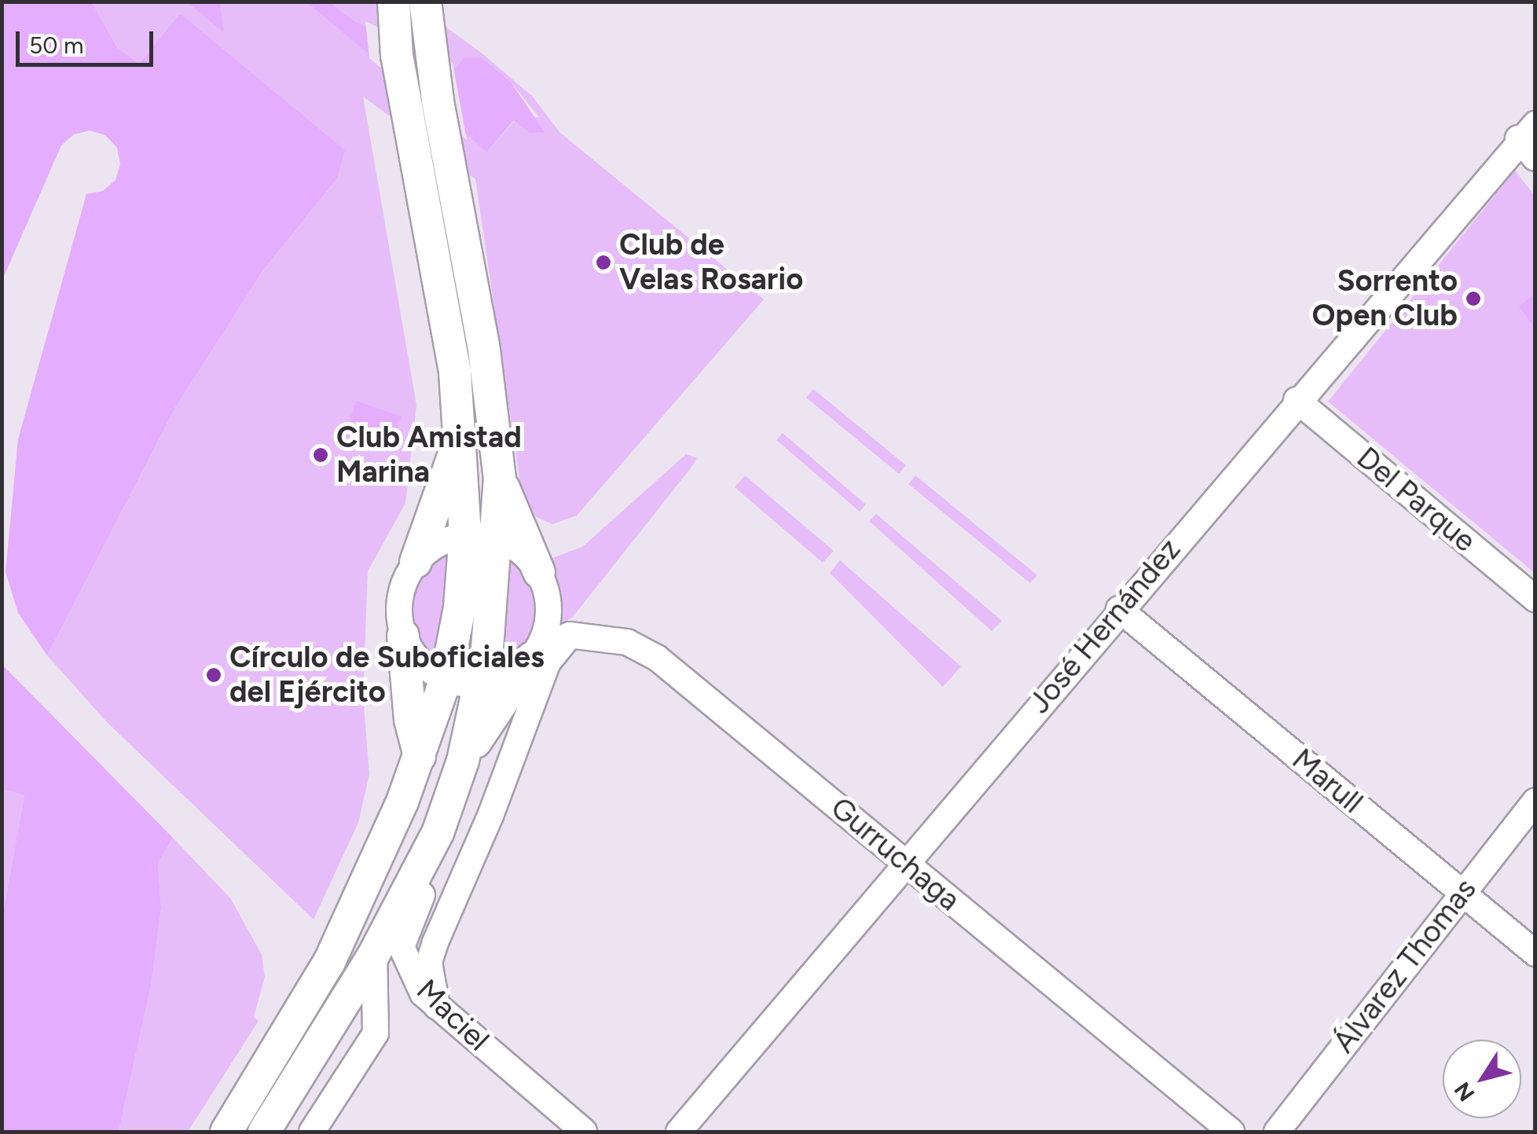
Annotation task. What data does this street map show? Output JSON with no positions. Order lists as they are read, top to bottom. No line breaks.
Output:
{"streets":{"street":["Del Parque","José Hernández","Marull","Gurruchaga","Álvarez Thomas","Maciel"]},"crossings":[["Del Parque","José Hernández"],["José Hernández","Marull"],["José Hernández","Gurruchaga"],["Marull","Álvarez Thomas"]],"places":["Club de Velas Rosario","Sorrento Open Club","Club Amistad Marina","Círculo de Suboficiales del Ejército"],"scale_bar":"50 m","north":"bottom left"}
